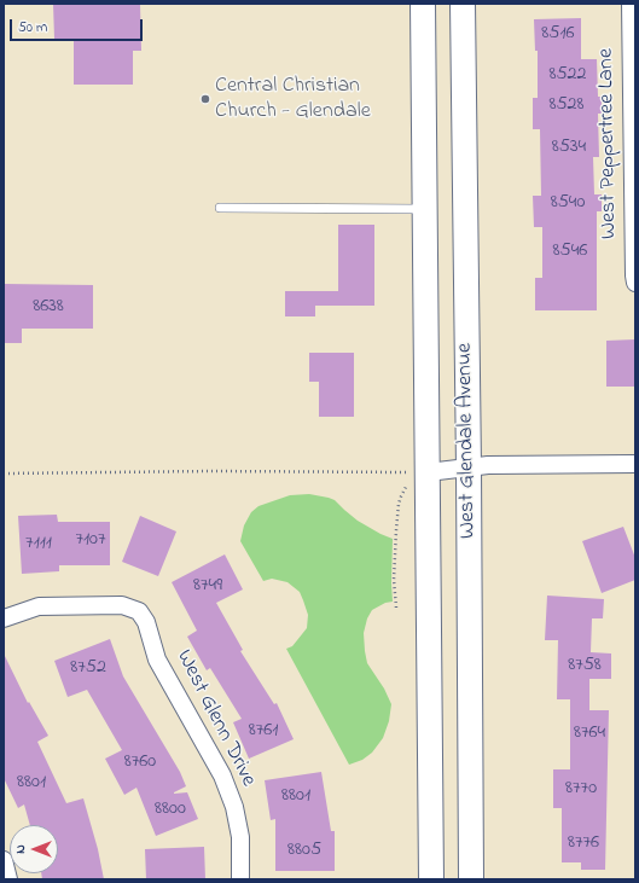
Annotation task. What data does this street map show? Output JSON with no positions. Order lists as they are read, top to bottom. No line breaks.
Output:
{"streets":{"main road":["West Glendale Avenue"],"street":["West Peppertree Lane","West Glenn Drive"]},"places":["Central Christian Church - Glendale"],"house_numbers":["8516","8522","8528","8534","8540","8546","8638","7107","7111","8749","8758","8752","8761","8764","8760","8801","8770","8801","8800","8776","8805"],"scale_bar":"50 m","north":"left"}
